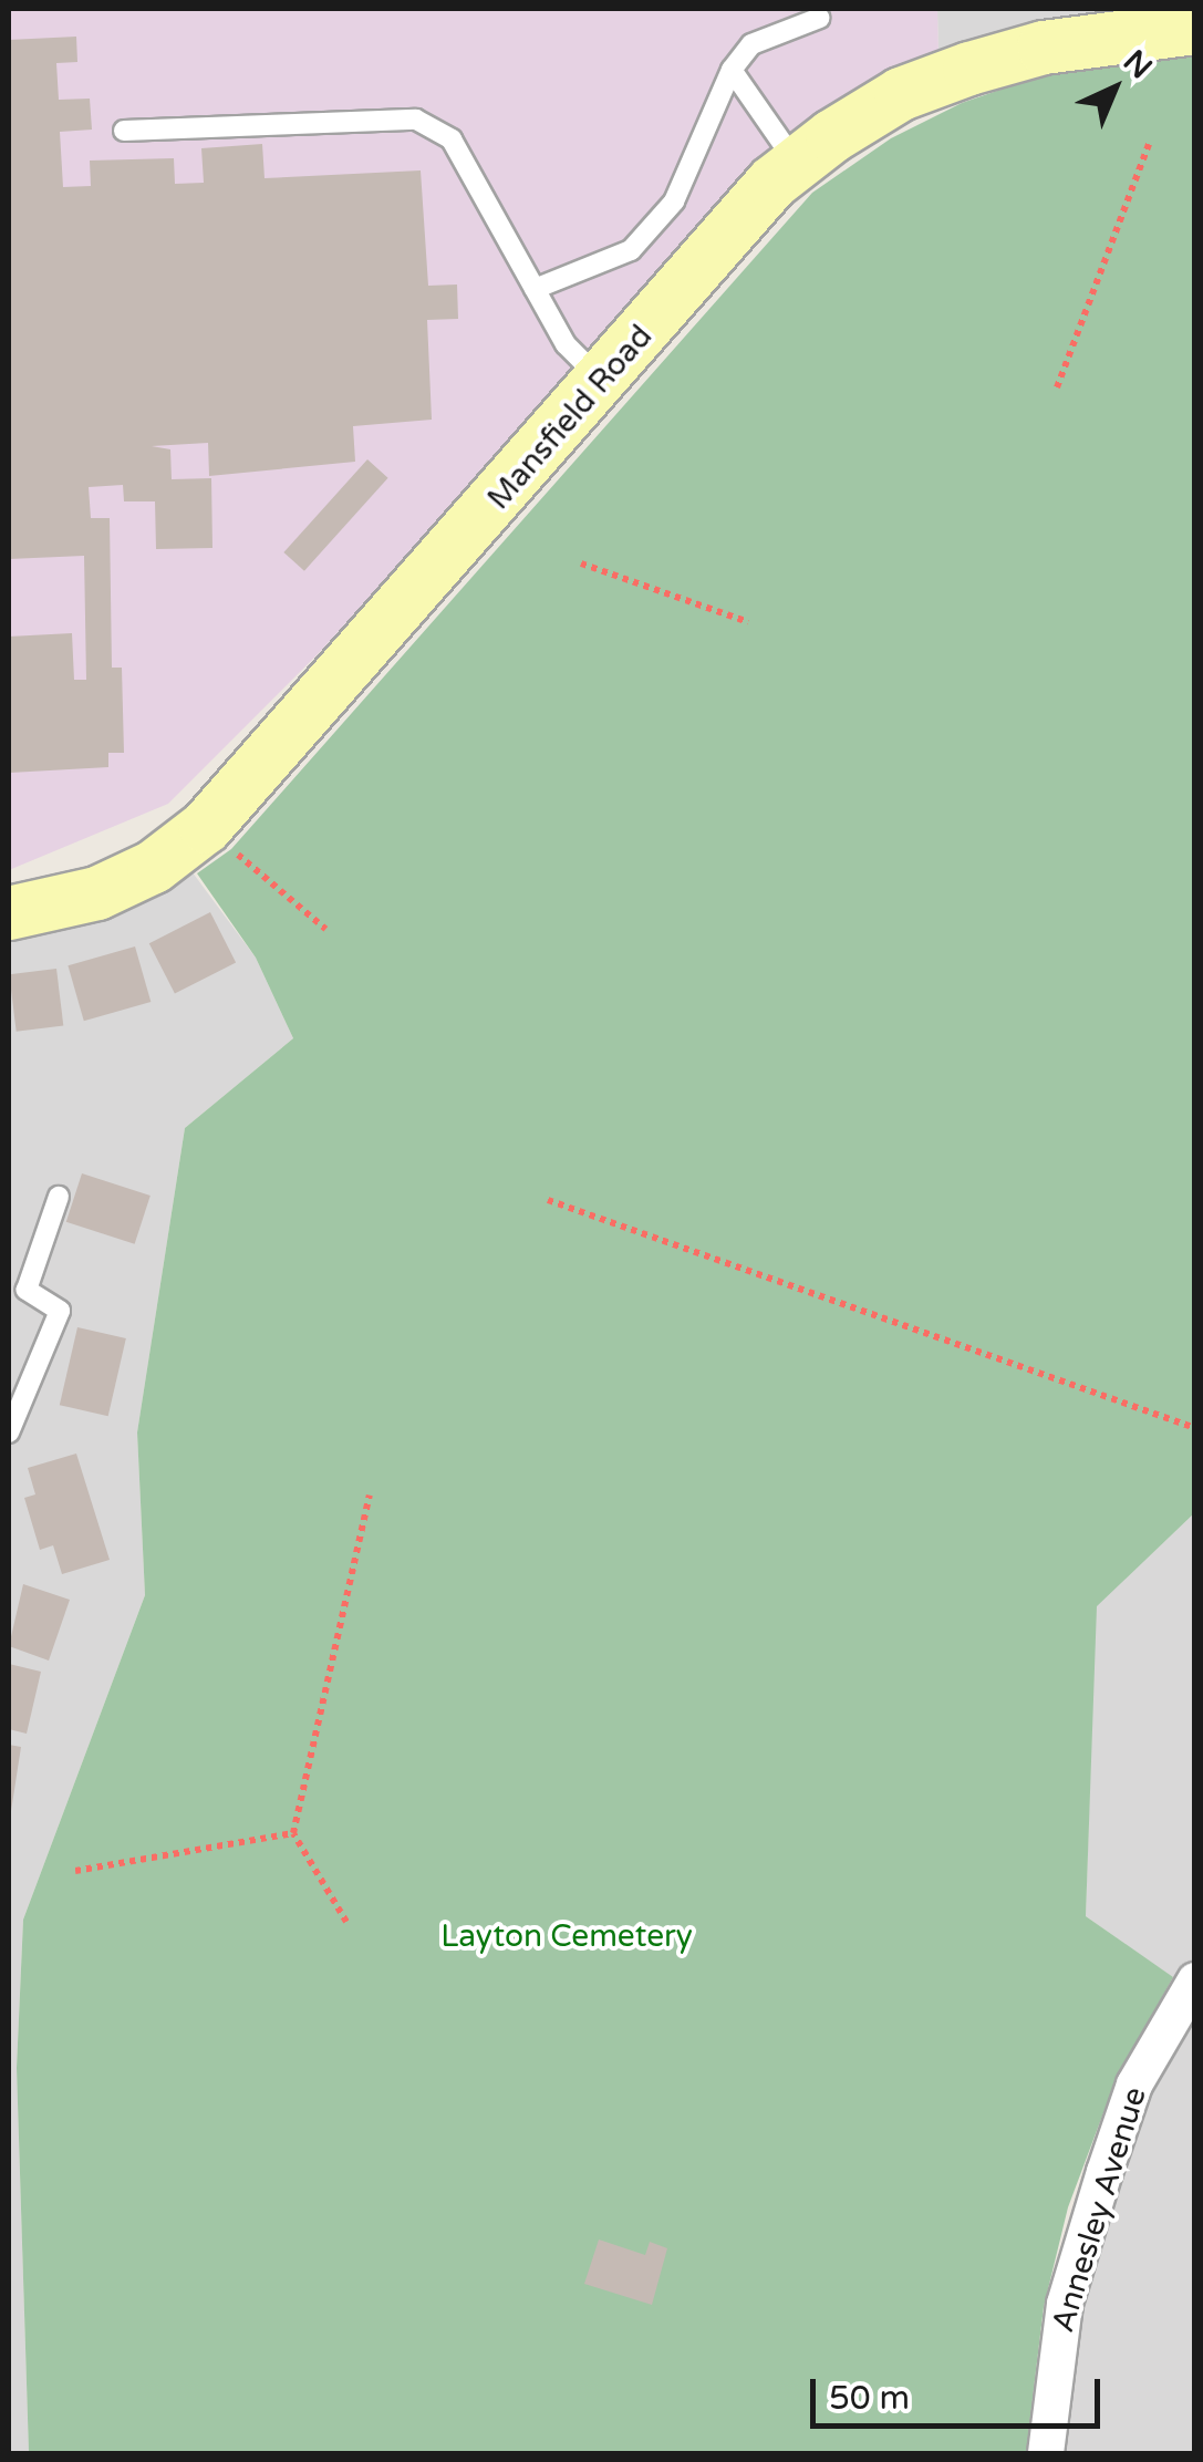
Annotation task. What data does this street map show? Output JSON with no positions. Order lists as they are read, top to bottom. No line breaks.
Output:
{"streets":{"street":["Mansfield Road","Annesley Avenue"]},"parks":["Layton Cemetery"],"scale_bar":"50 m","north":"top right"}
